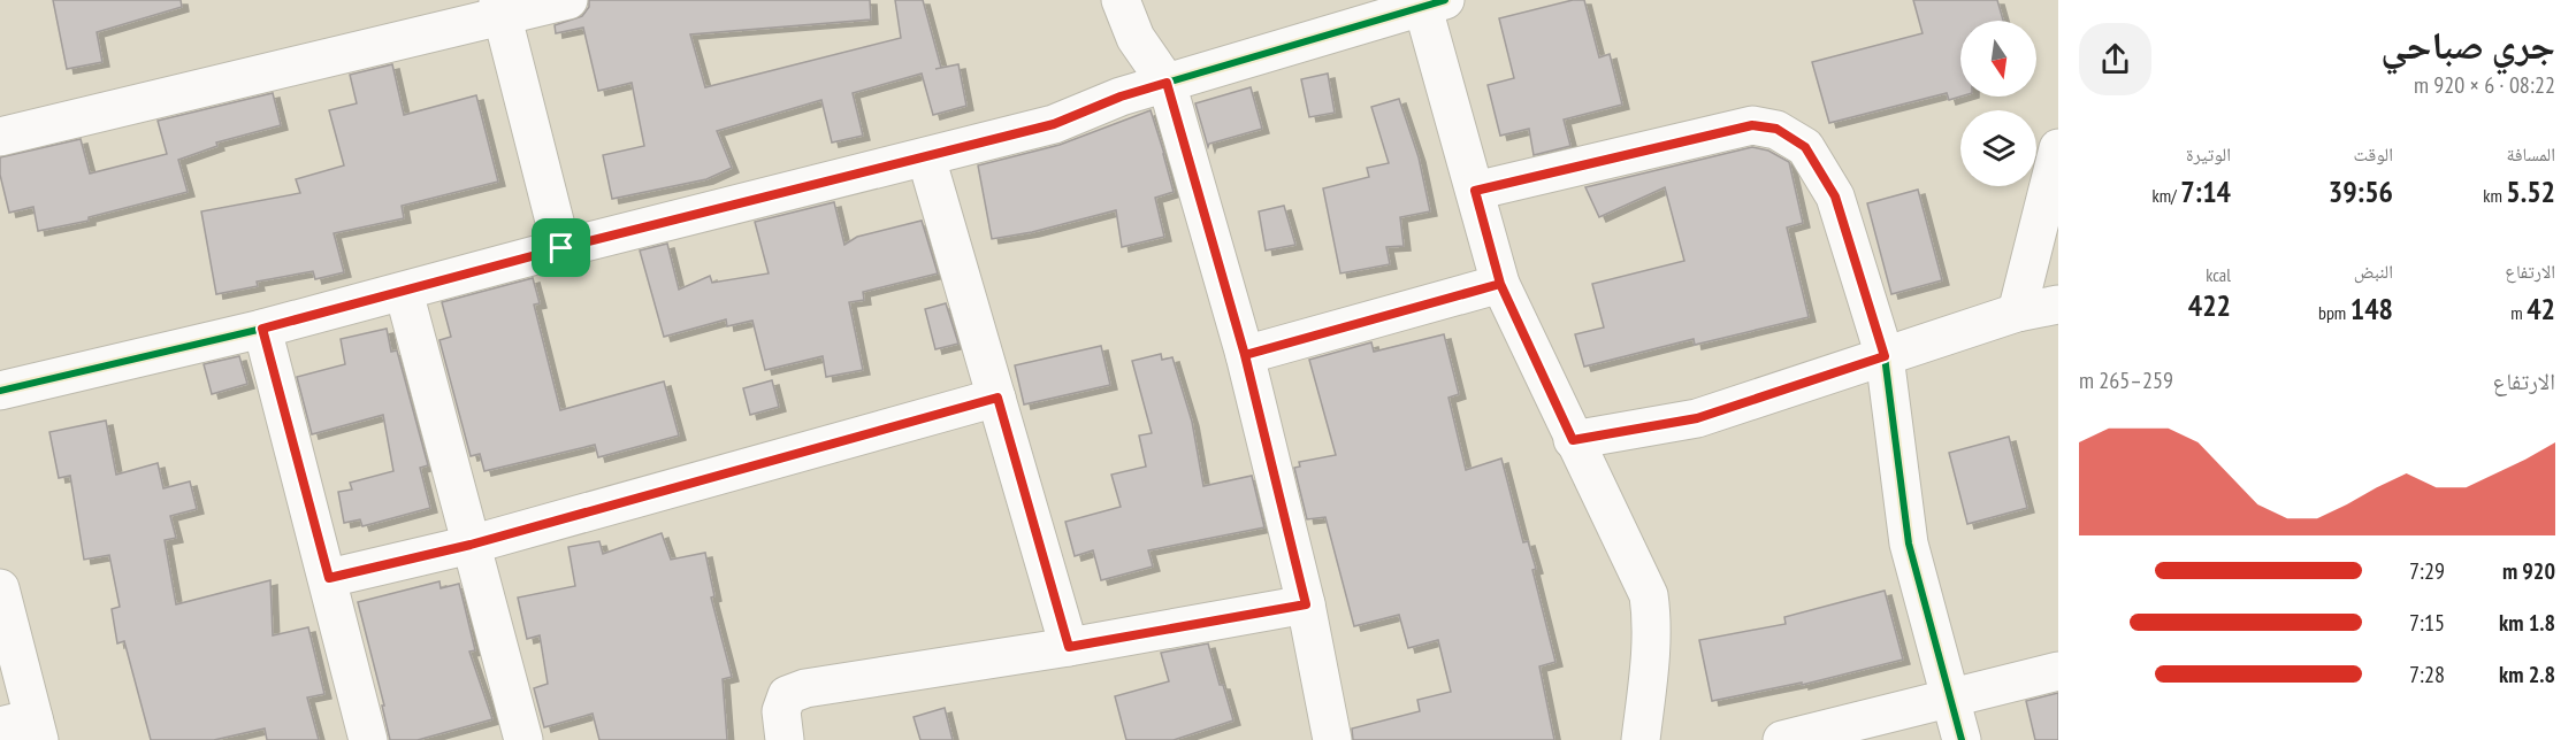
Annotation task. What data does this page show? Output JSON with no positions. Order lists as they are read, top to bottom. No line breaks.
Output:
{"north":"bottom","page":{"heading":["جري صباحي","08:22 · 6 × 920 m"],"stats":[["المسافة","5.52 km"],["الوقت","39:56"],["الوتيرة","7:14 /km"],["الارتفاع","42 m"],["النبض","148 bpm"],["kcal","422"]],"chart":["الارتفاع","259–265 m"],"list":[{"name":"920 m","note":"7:29"},{"name":"1.8 km","note":"7:15"},{"name":"2.8 km","note":"7:28"}]}}
